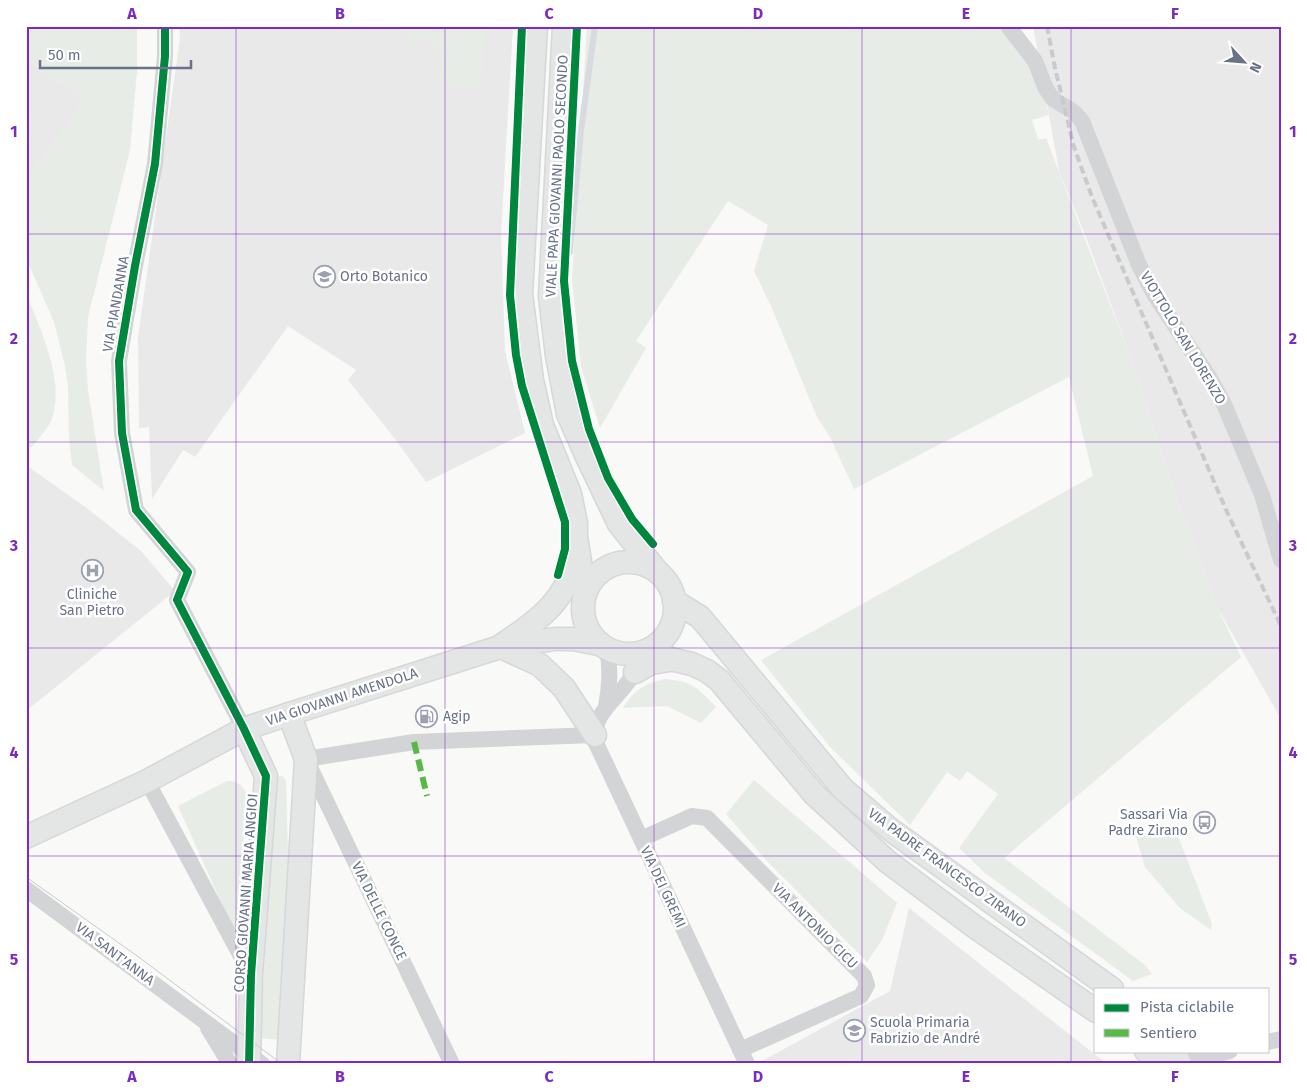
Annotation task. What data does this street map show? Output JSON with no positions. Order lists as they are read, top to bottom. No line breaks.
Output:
{"streets":{"main road":["VIALE PAPA GIOVANNI PAOLO SECONDO","VIA GIOVANNI AMENDOLA","VIA PADRE FRANCESCO ZIRANO","CORSO GIOVANNI MARIA ANGIOI"],"street":["VIA PIANDANNA","VIOTTOLO SAN LORENZO","VIA DEI GREMI","VIA DELLE CONCE","VIA ANTONIO CICU","VIA SANT'ANNA"]},"crossings":[["VIALE PAPA GIOVANNI PAOLO SECONDO","VIA GIOVANNI AMENDOLA"],["VIALE PAPA GIOVANNI PAOLO SECONDO","VIA PADRE FRANCESCO ZIRANO"],["VIA PIANDANNA","VIA GIOVANNI AMENDOLA"],["VIA PIANDANNA","CORSO GIOVANNI MARIA ANGIOI"],["VIA GIOVANNI AMENDOLA","VIA PADRE FRANCESCO ZIRANO"],["VIA GIOVANNI AMENDOLA","CORSO GIOVANNI MARIA ANGIOI"],["VIA DEI GREMI","VIA ANTONIO CICU"],["CORSO GIOVANNI MARIA ANGIOI","VIA SANT'ANNA"]],"places":{"school or university":["Orto Botanico","Scuola Primaria Fabrizio de André"],"hospital":["Cliniche San Pietro"],"fuel station":["Agip"],"bus stop":["Sassari Via Padre Zirano"]},"legend":["Pista ciclabile","Sentiero"],"scale_bar":"50 m","north":"bottom right","grid":{"columns":["A","B","C","D","E","F"],"rows":["1","2","3","4","5"]}}
